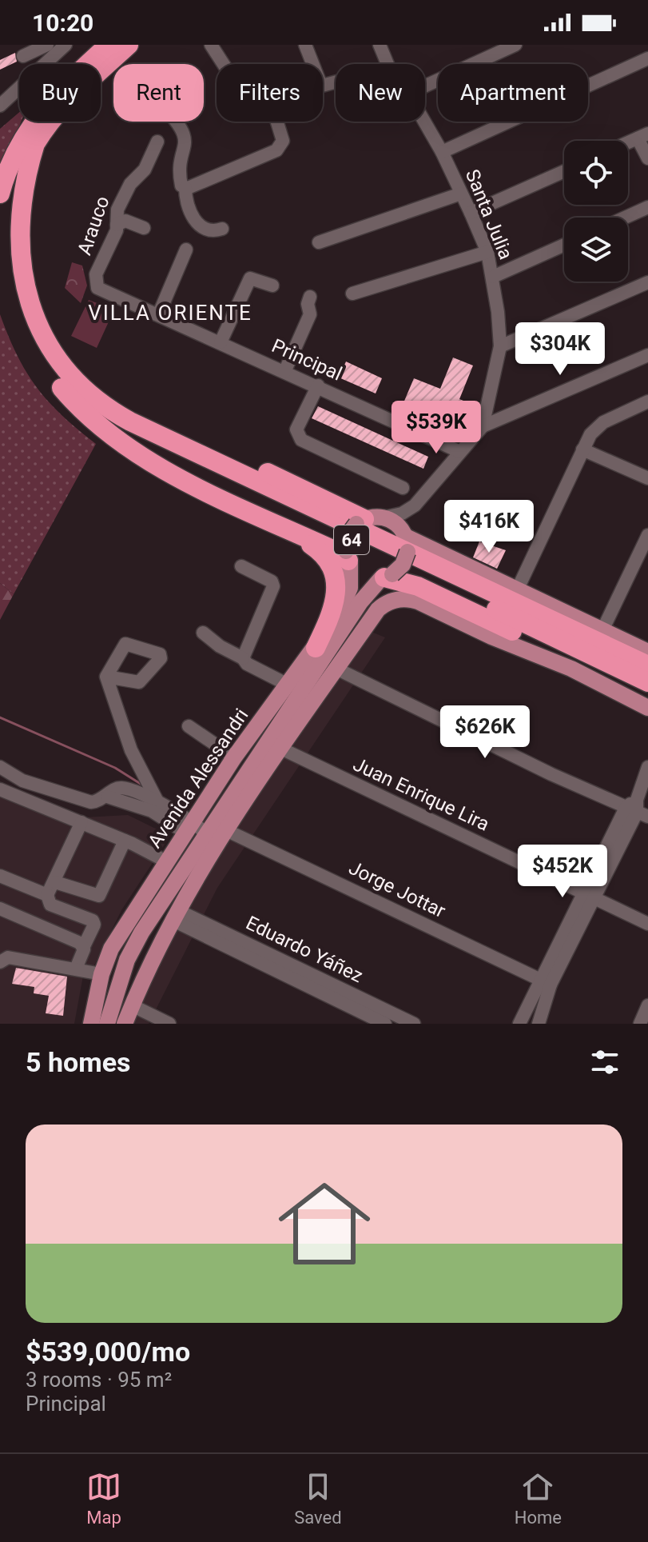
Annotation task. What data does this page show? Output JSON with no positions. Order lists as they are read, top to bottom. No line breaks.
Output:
{"streets":{"highway":["64"],"main road":["Avenida Alessandri"],"street":["Santa Julia","Arauco","Principal","Juan Enrique Lira","Jorge Jottar","Eduardo Yáñez"]},"crossings":[["Santa Julia","Principal"],["Santa Julia","Avenida Alessandri"],["Arauco","Principal"]],"districts":["VILLA ORIENTE"],"page":{"status":"10:20","chip":["Buy","Rent","Filters","New","Apartment"],"price":["$304K","$539K","$416K","$626K","$452K"],"heading":"5 homes","list":[{"name":"$539,000/mo","note":"3 rooms · 95 m² · Principal"}],"tabs":["Map","Saved","Home"]}}
